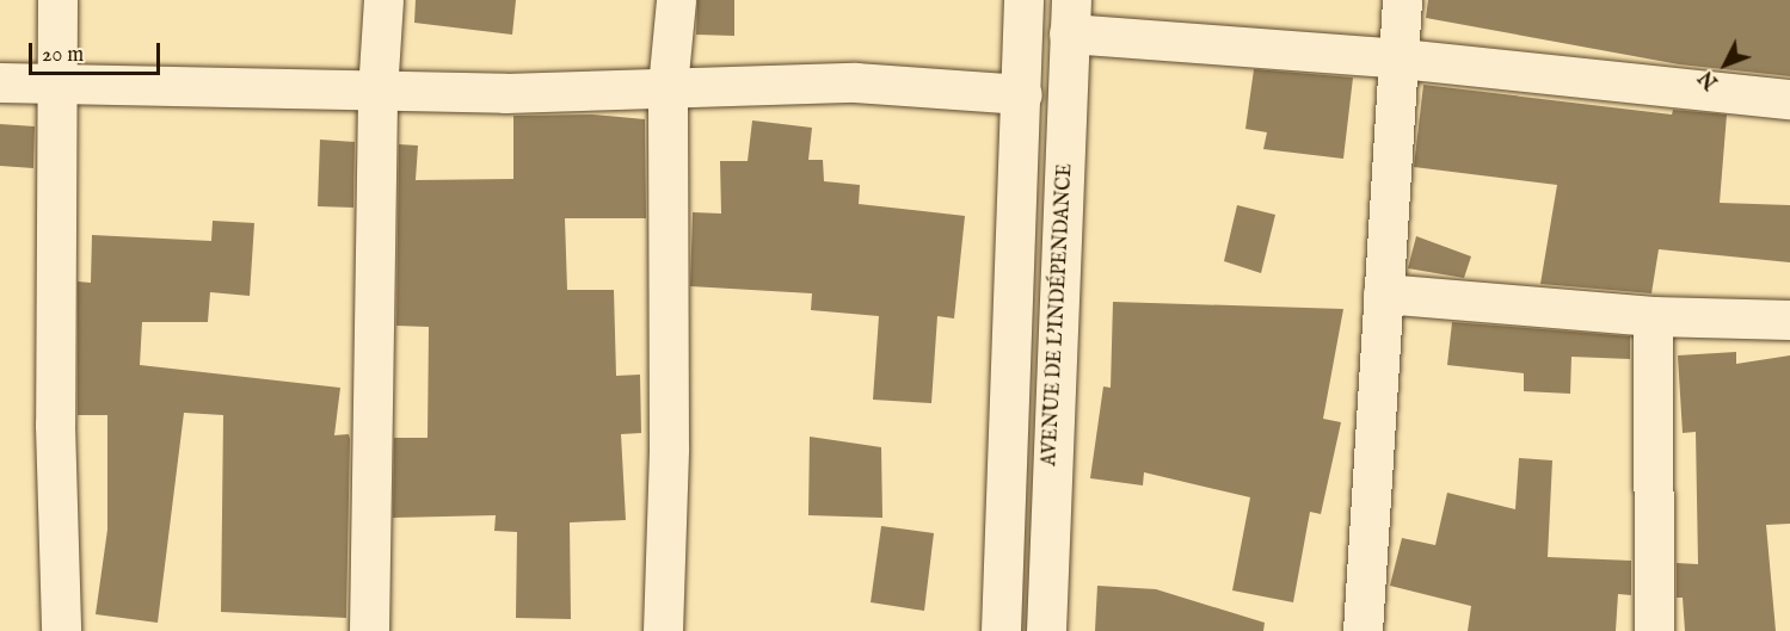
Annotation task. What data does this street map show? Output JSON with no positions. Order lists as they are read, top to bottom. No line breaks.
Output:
{"streets":{"street":["AVENUE DE L'INDÉPENDANCE"]},"scale_bar":"20 m","north":"bottom left"}
